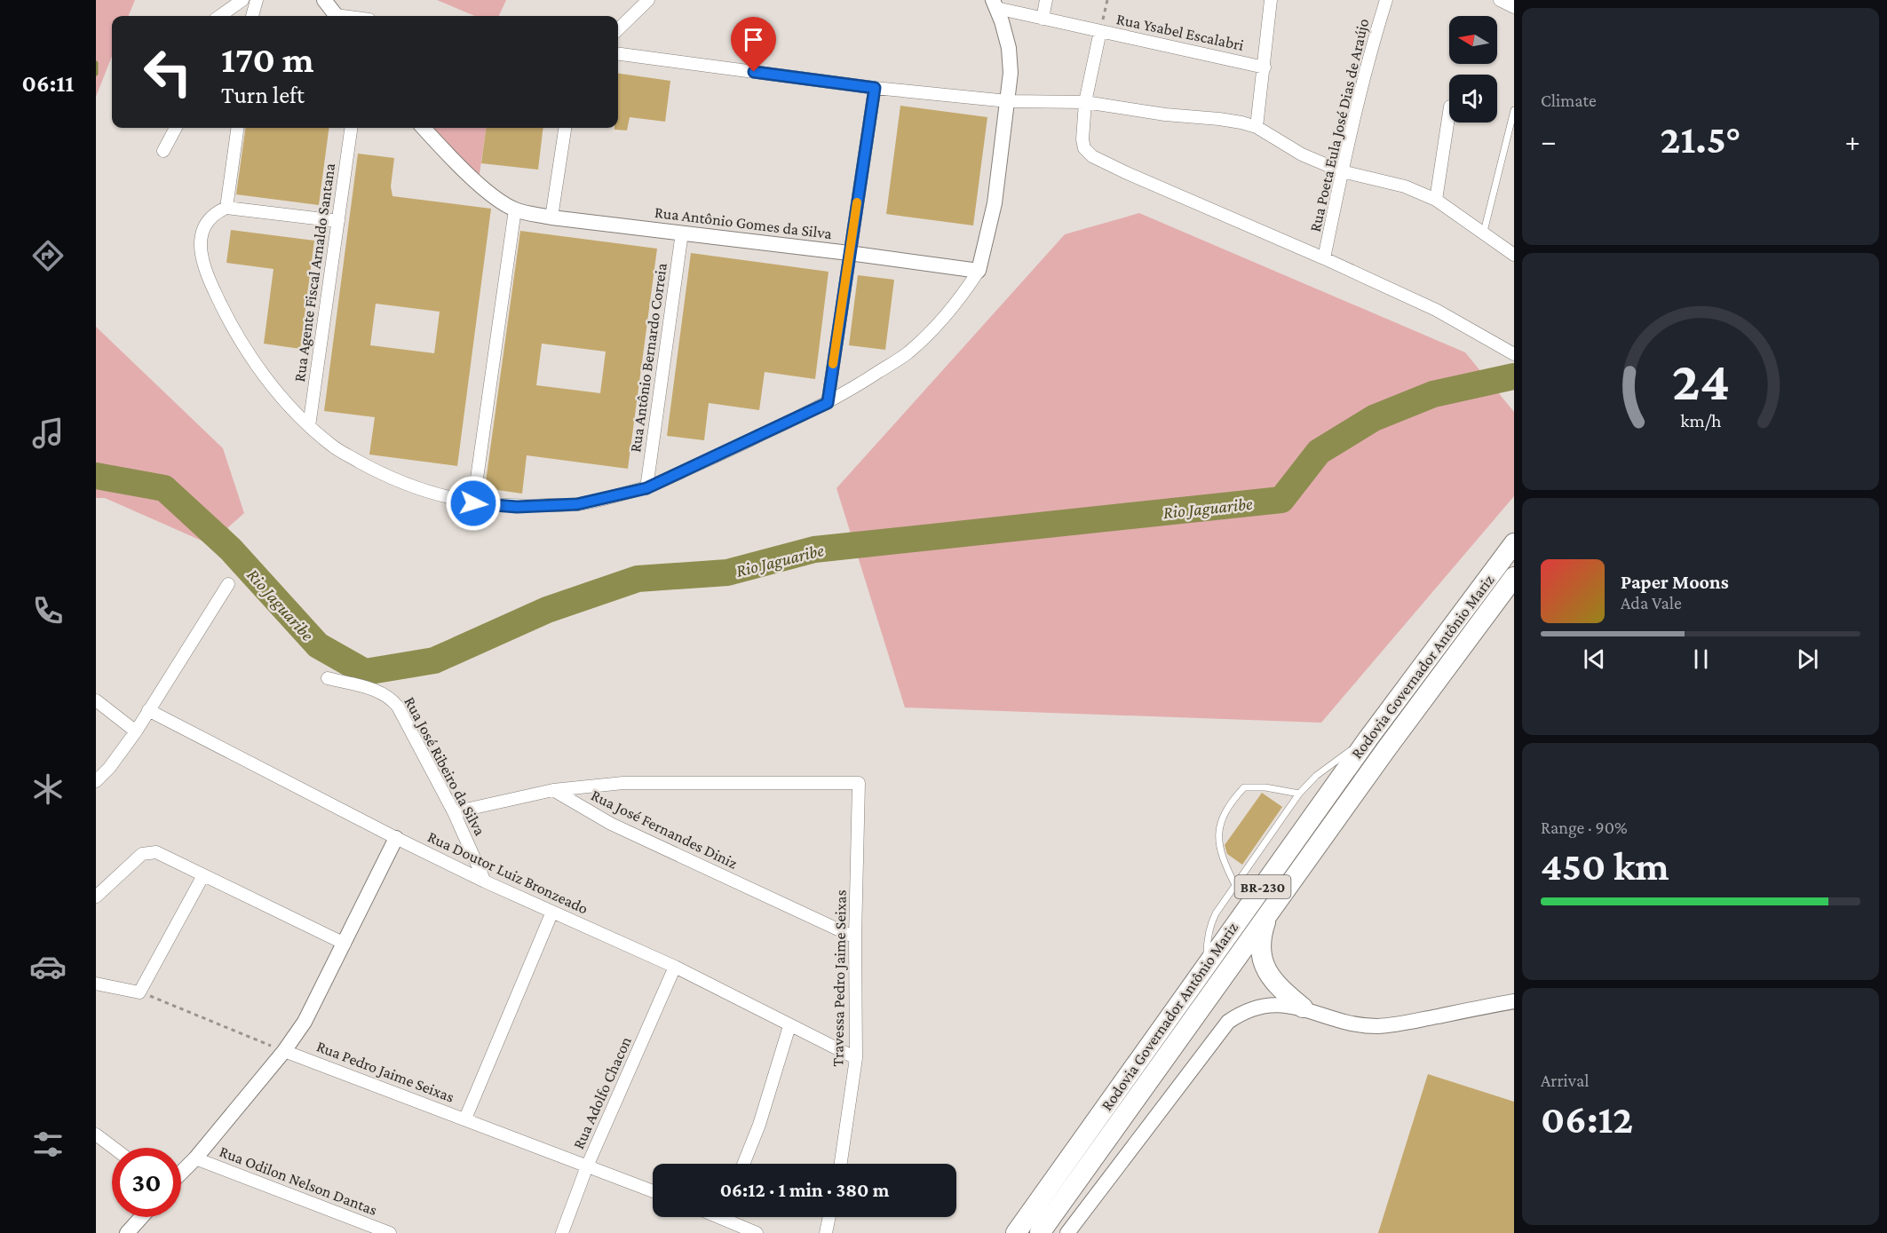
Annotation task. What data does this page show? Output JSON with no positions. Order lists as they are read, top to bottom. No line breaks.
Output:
{"streets":{"highway":["Rodovia Governador Antônio Mariz","BR-230"],"street":["Rua Ysabel Escalabri","Rua Poeta Eula José Dias de Araújo","Rua Antônio Gomes da Silva","Rua Agente Fiscal Arnaldo Santana","Rua Antônio Bernardo Correia","Rua José Ribeiro da Silva","Rua José Fernandes Diniz","Rua Doutor Luiz Bronzeado","Travessa Pedro Jaime Seixas","Rua Pedro Jaime Seixas","Rua Adolfo Chacon","Rua Odilon Nelson Dantas"]},"crossings":[["Rua Antônio Gomes da Silva","Rua Antônio Bernardo Correia"],["Rua José Ribeiro da Silva","Rua Doutor Luiz Bronzeado"],["Rua José Fernandes Diniz","Travessa Pedro Jaime Seixas"],["Rua Doutor Luiz Bronzeado","Travessa Pedro Jaime Seixas"],["Rua Doutor Luiz Bronzeado","Rua Adolfo Chacon"],["Rua Pedro Jaime Seixas","Rua Adolfo Chacon"]],"water":["Rio Jaguaribe"],"north":"left","page":{"tabs":"06:11","tile":["Climate",["Range · 90%","450 km"],["Arrival","06:12"]],"turn":["170 m","Turn left"],"heat":["−","21.5°","+"],"song":["Paper Moons","Ada Vale"],"limit":"30","trip":"06:12 · 1 min · 380 m","gauge":["24","km/h"]}}
